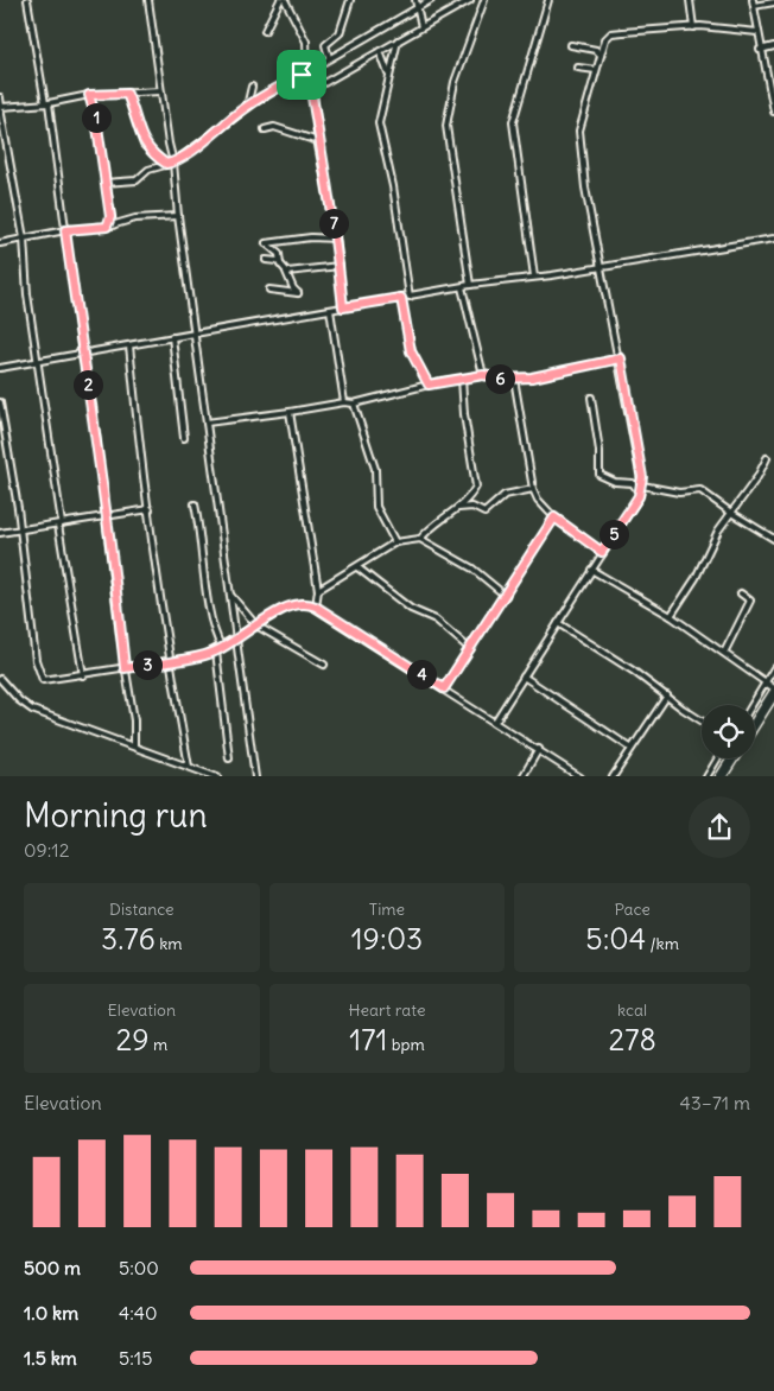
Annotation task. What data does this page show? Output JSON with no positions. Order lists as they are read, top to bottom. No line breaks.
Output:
{"page":{"pins":["1","7","6","2","5","3","4"],"heading":["Morning run","09:12"],"stats":[["Distance","3.76 km"],["Time","19:03"],["Pace","5:04 /km"],["Elevation","29 m"],["Heart rate","171 bpm"],["kcal","278"]],"chart":["Elevation","43–71 m"],"list":[{"name":"500 m","note":"5:00"},{"name":"1.0 km","note":"4:40"},{"name":"1.5 km","note":"5:15"}]}}
